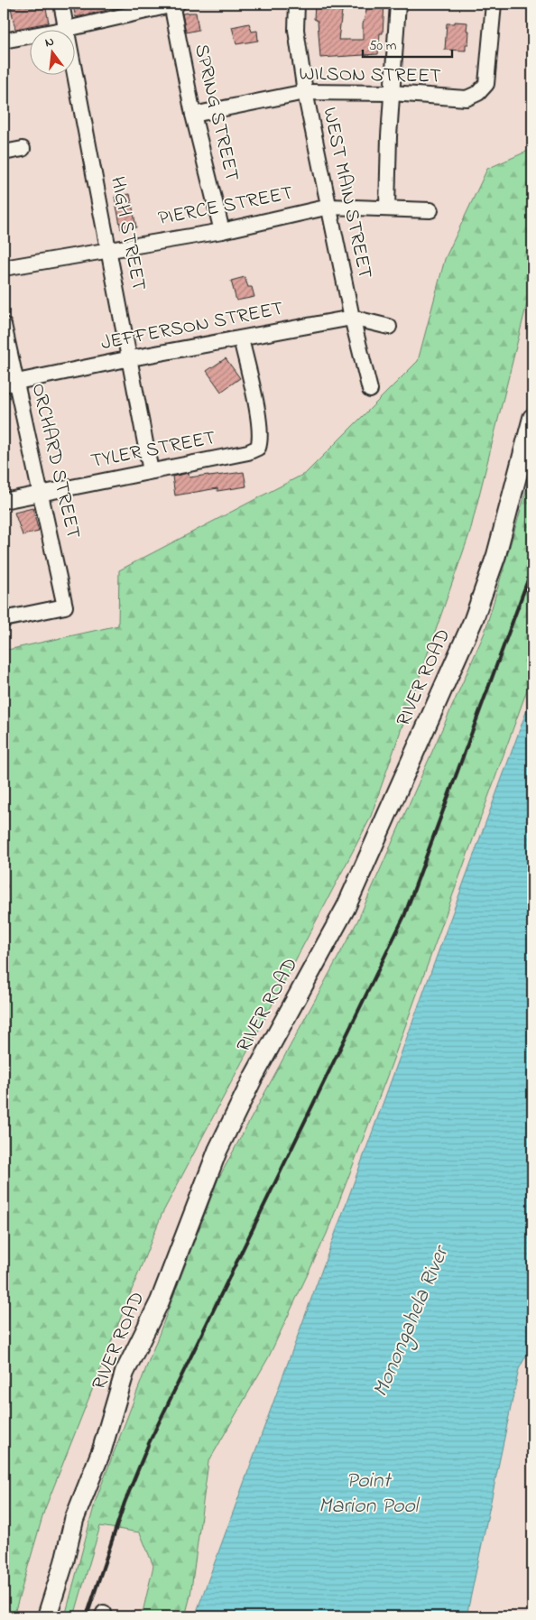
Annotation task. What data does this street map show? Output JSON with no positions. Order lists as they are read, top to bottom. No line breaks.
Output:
{"streets":{"street":["WILSON STREET","SPRING STREET","WEST MAIN STREET","PIERCE STREET","HIGH STREET","JEFFERSON STREET","TYLER STREET","ORCHARD STREET","RIVER ROAD"]},"crossings":[["WILSON STREET","SPRING STREET"],["WILSON STREET","WEST MAIN STREET"],["SPRING STREET","PIERCE STREET"],["WEST MAIN STREET","PIERCE STREET"],["WEST MAIN STREET","JEFFERSON STREET"],["PIERCE STREET","HIGH STREET"],["HIGH STREET","JEFFERSON STREET"],["HIGH STREET","TYLER STREET"],["JEFFERSON STREET","TYLER STREET"],["JEFFERSON STREET","ORCHARD STREET"],["TYLER STREET","ORCHARD STREET"]],"water":["Monongahela River","Point Marion Pool"],"scale_bar":"50 m","north":"top"}
